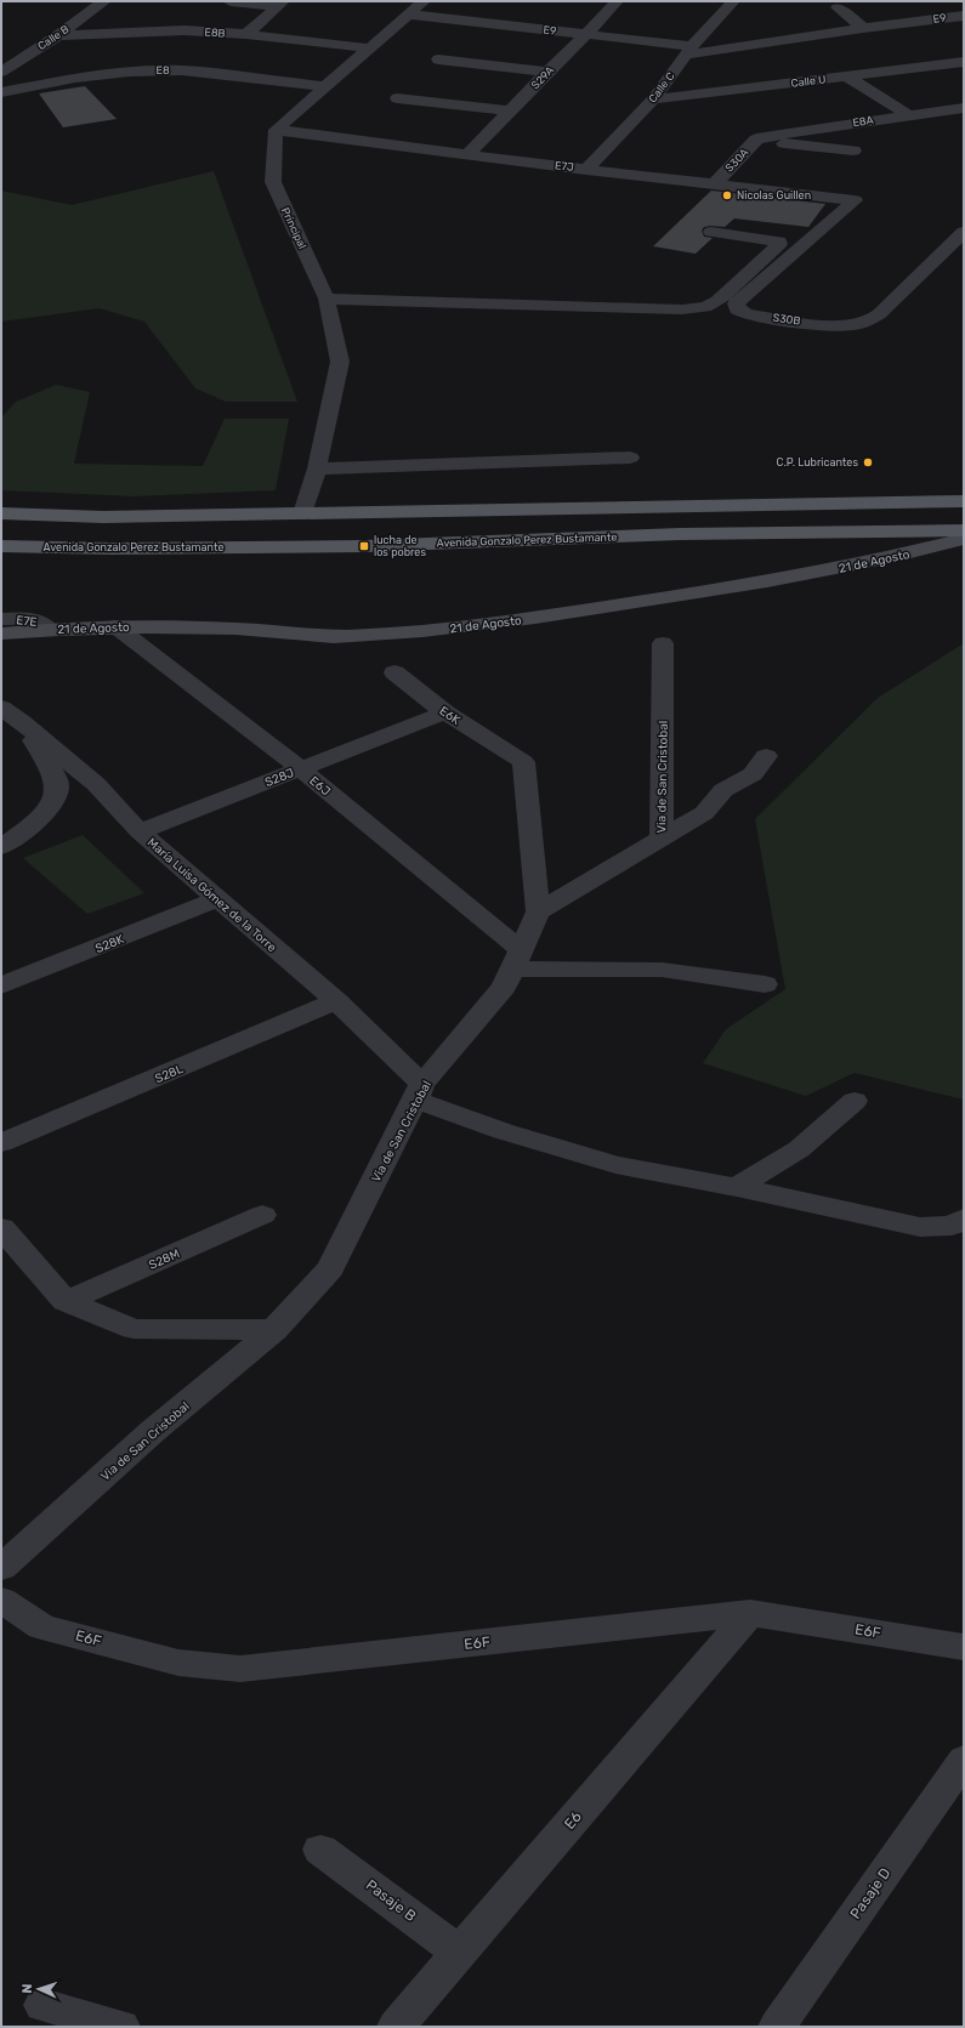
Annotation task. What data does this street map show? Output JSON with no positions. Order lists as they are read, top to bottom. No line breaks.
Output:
{"streets":{"main road":["Avenida Gonzalo Perez Bustamante"],"street":["E9","E8B","Calle B","E8","S29A","Calle U","Calle C","E8A","S30A","E7J","Principal","S30B","21 de Agosto","E7E","E6K","S28J","Via de San Cristobal","E6J","María Luisa Gómez de la Torre","S28K","S28L","S28M","E6F","E6","Pasaje D","Pasaje B"]},"crossings":[["E9","S29A"],["E9","Calle C"],["E8B","Calle B"],["S29A","E7J"],["Calle U","Calle C"],["Calle C","E7J"],["E8A","S30A"],["S30A","E7J"],["E7J","Principal"],["E7J","S30B"],["21 de Agosto","E7E"],["21 de Agosto","E6J"],["E6K","S28J"],["E6K","Via de San Cristobal"],["S28J","E6J"],["S28J","María Luisa Gómez de la Torre"],["Via de San Cristobal","E6J"],["Via de San Cristobal","María Luisa Gómez de la Torre"],["María Luisa Gómez de la Torre","S28K"],["María Luisa Gómez de la Torre","S28L"],["E6F","E6"],["E6","Pasaje B"]],"places":{"other":["Nicolas Guillen","C.P. Lubricantes"],"transit":["lucha de los pobres"]},"north":"left"}
